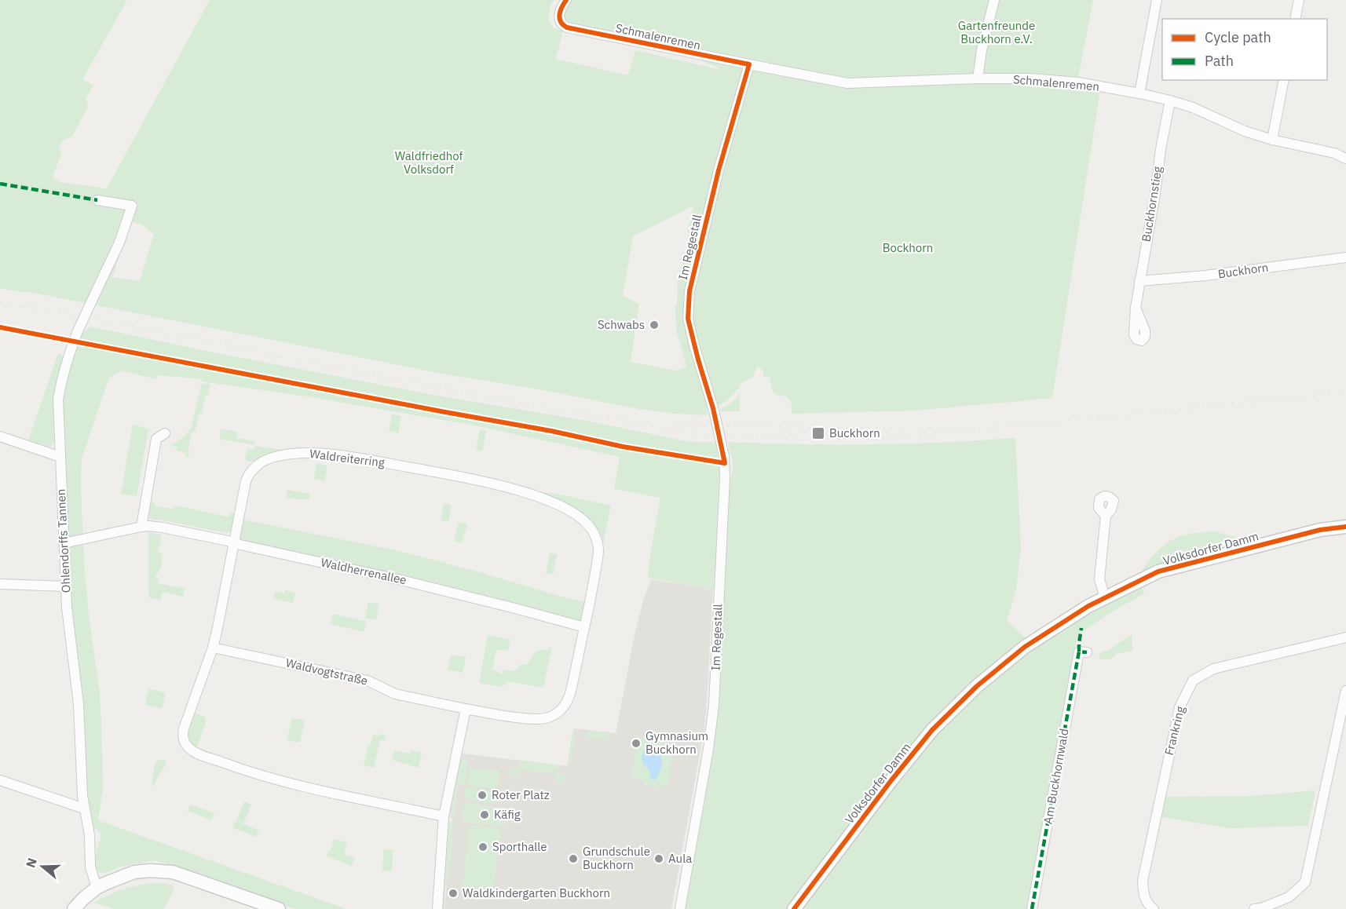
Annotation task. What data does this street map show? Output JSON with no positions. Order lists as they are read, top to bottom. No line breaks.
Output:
{"streets":{"main road":["Volksdorfer Damm"],"street":["Schmalenremen","Buckhornstieg","Im Regestall","Buckhorn","Waldreiterring","Ohlendorffs Tannen","Waldherrenallee","Waldvogtstraße","Frankring","Am Buckhornwald"]},"crossings":[["Schmalenremen","Buckhornstieg"],["Schmalenremen","Im Regestall"],["Buckhornstieg","Buckhorn"],["Waldreiterring","Waldherrenallee"],["Waldreiterring","Waldvogtstraße"],["Ohlendorffs Tannen","Waldherrenallee"]],"parks":["Gartenfreunde Buckhorn e.V.","Waldfriedhof Volksdorf","Bockhorn"],"places":{"other":["Schwabs","Gymnasium Buckhorn","Roter Platz","Käfig","Sporthalle","Grundschule Buckhorn","Aula","Waldkindergarten Buckhorn"],"transit":["Buckhorn"]},"legend":["Cycle path","Path"],"north":"left"}
